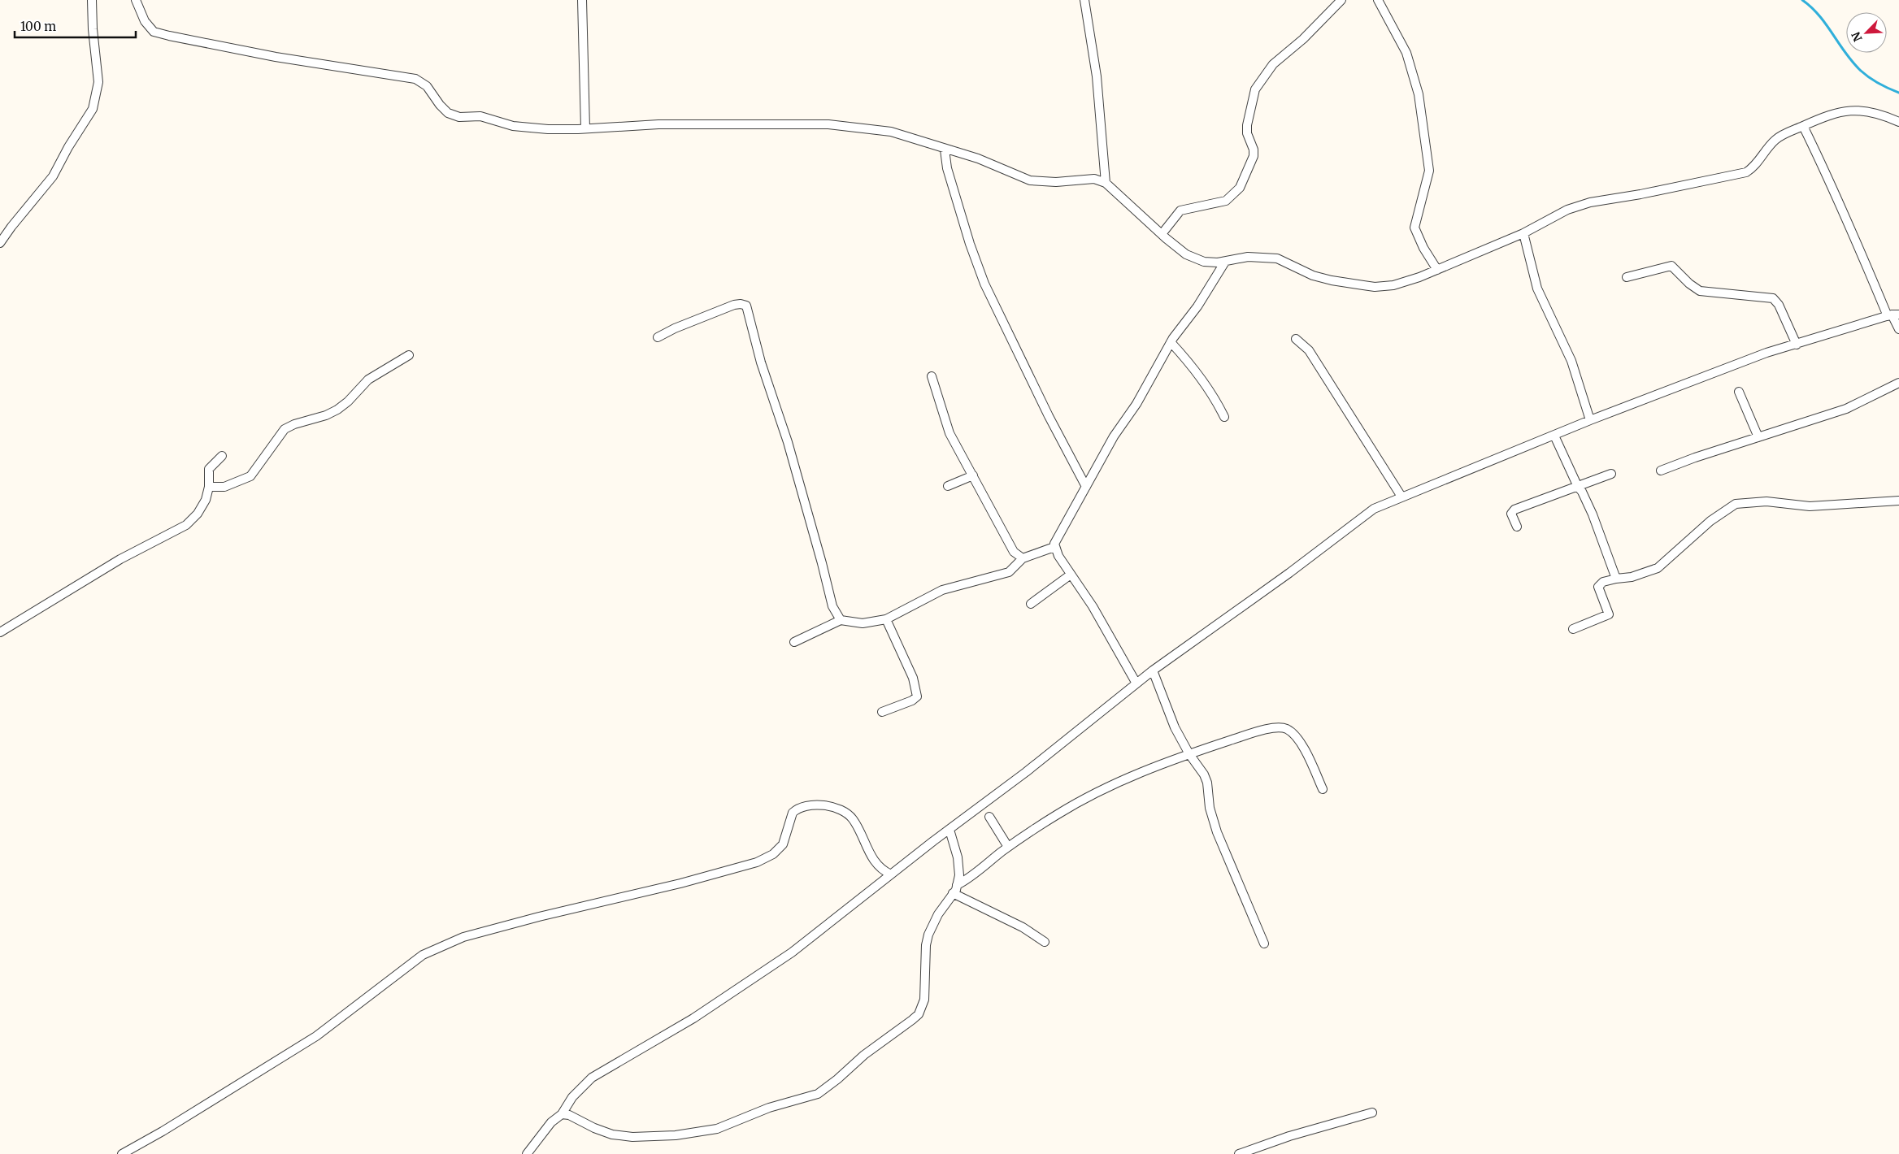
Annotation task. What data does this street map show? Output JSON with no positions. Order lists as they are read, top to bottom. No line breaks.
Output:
{"scale_bar":"100 m","north":"bottom left"}
